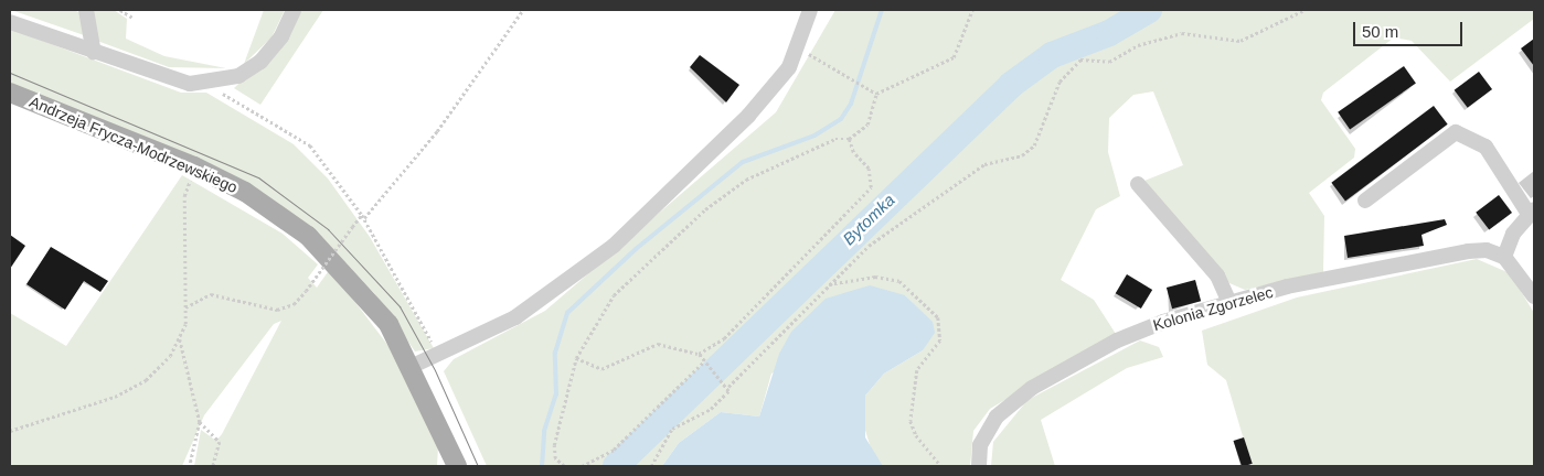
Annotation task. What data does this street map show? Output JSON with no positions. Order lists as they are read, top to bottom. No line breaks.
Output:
{"streets":{"main road":["Andrzeja Frycza-Modrzewskiego"],"street":["Kolonia Zgorzelec"]},"water":["Bytomka"],"scale_bar":"50 m"}
